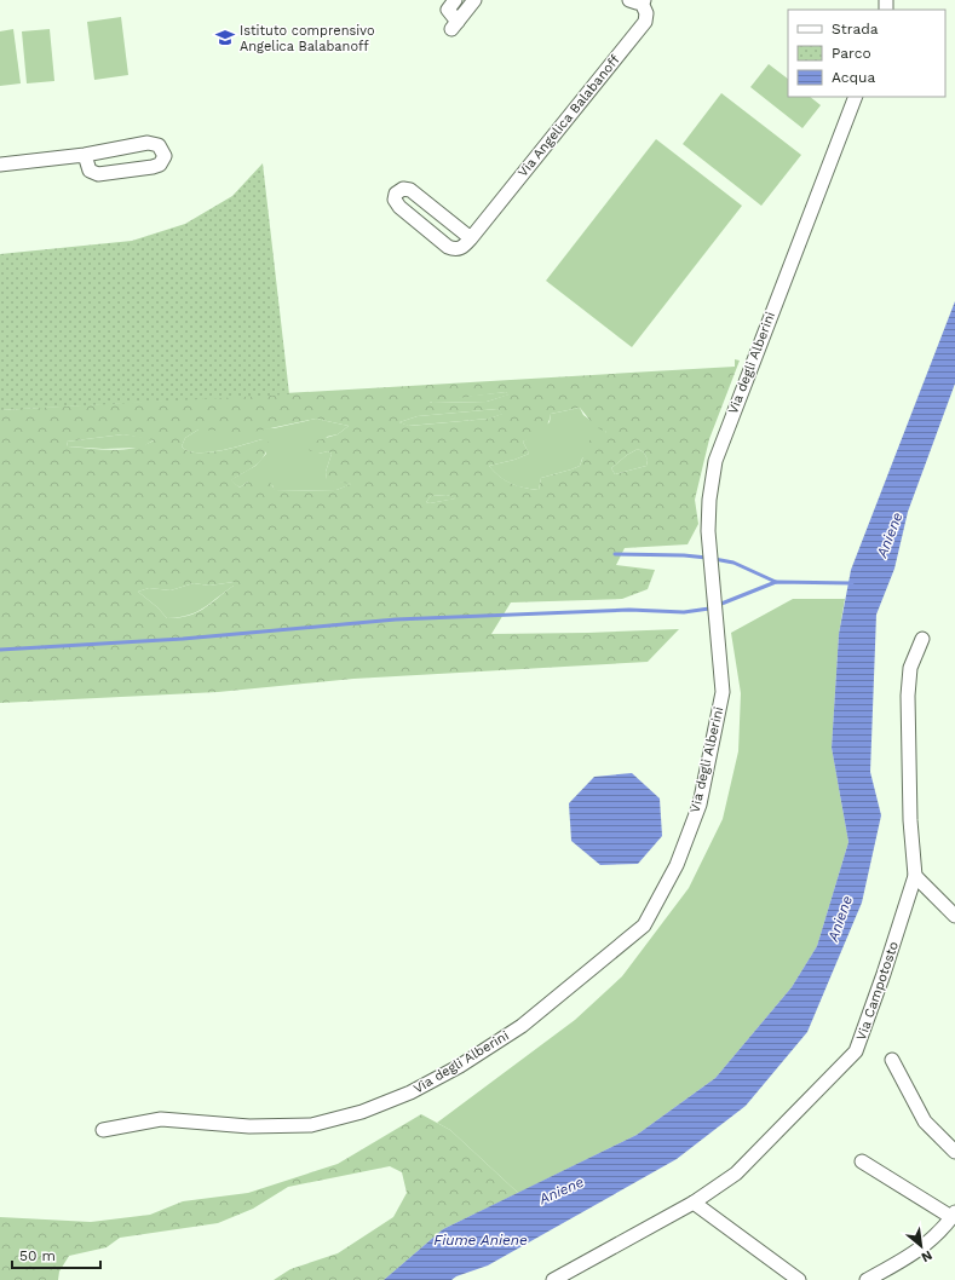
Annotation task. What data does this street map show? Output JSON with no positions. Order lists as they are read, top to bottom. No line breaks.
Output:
{"streets":{"street":["Via Angelica Balabanoff","Via degli Alberini","Via Campotosto"]},"water":["Aniene","Fiume Aniene"],"places":{"school or university":["Istituto comprensivo Angelica Balabanoff"]},"legend":["Strada","Parco","Acqua"],"scale_bar":"50 m","north":"bottom right"}
